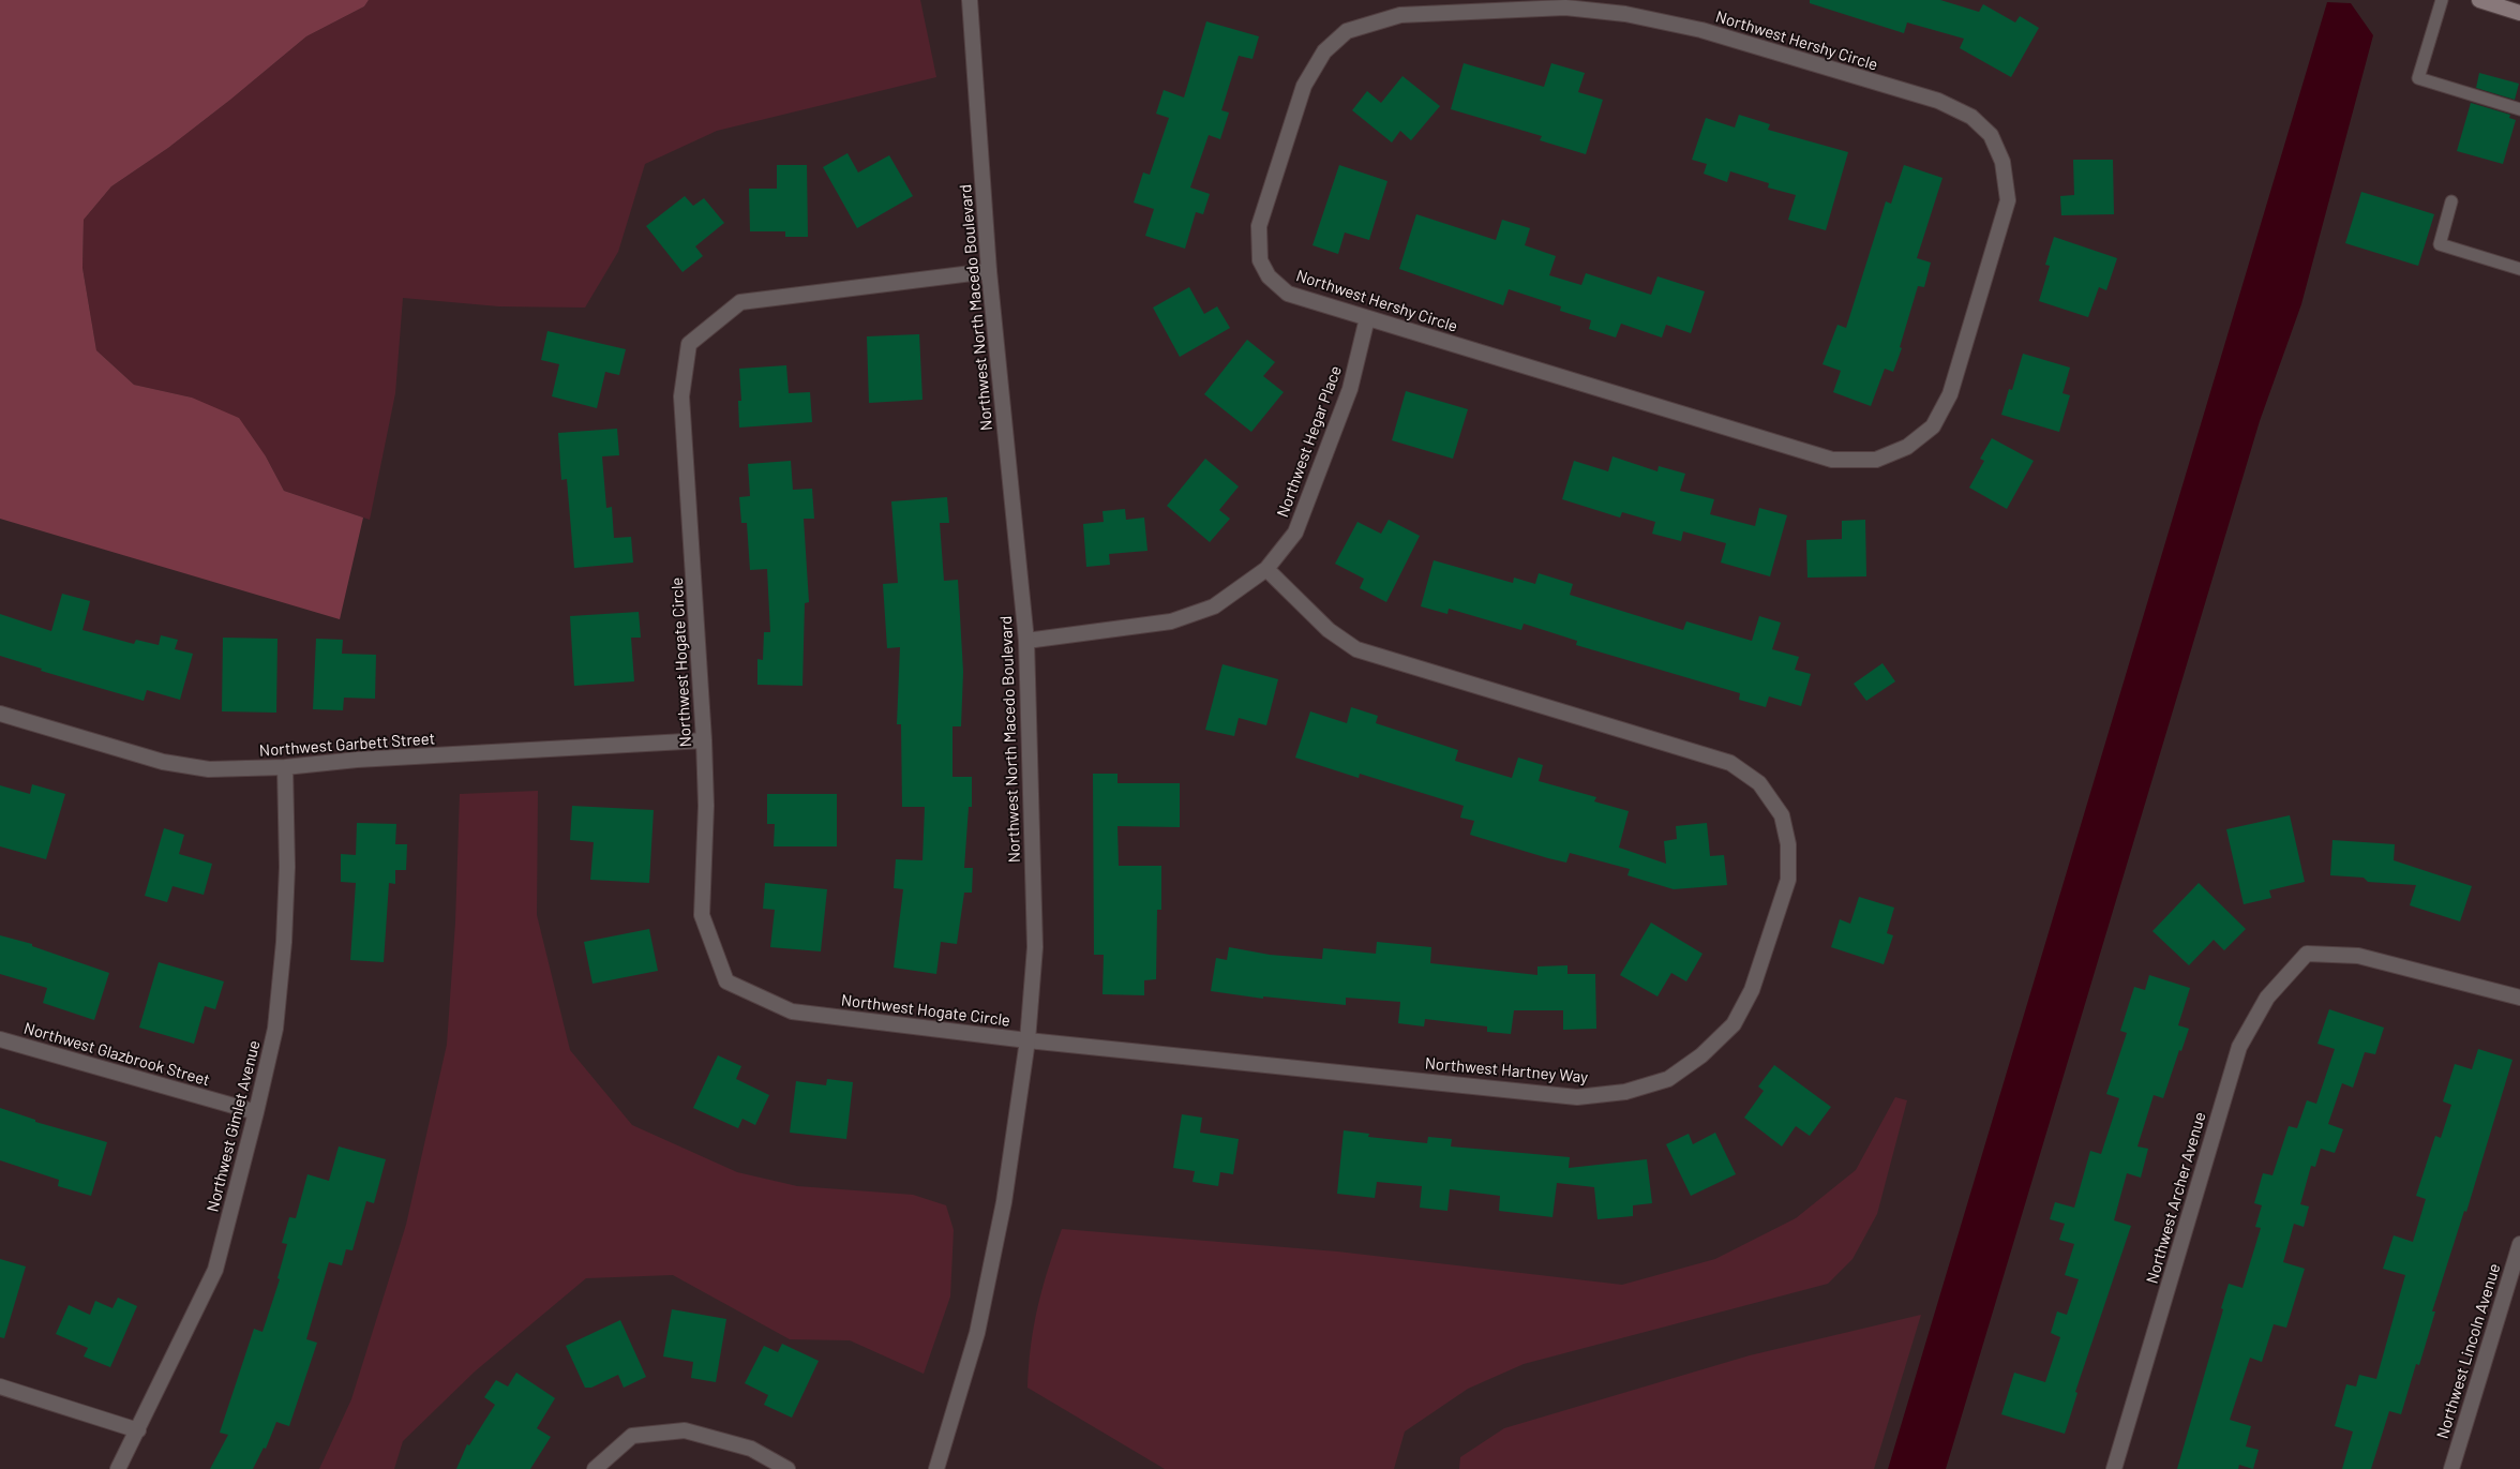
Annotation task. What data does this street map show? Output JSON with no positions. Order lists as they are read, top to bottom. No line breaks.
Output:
{"streets":{"street":["Northwest Hershy Circle","Northwest North Macedo Boulevard","Northwest Hegar Place","Northwest Hogate Circle","Northwest Garbett Street","Northwest Glazbrook Street","Northwest Hartney Way","Northwest Gimlet Avenue","Northwest Archer Avenue","Northwest Lincoln Avenue"]},"crossings":[["Northwest Hershy Circle","Northwest Hegar Place"],["Northwest North Macedo Boulevard","Northwest Hegar Place"],["Northwest North Macedo Boulevard","Northwest Hogate Circle"],["Northwest North Macedo Boulevard","Northwest Hartney Way"],["Northwest Hegar Place","Northwest Hartney Way"],["Northwest Hogate Circle","Northwest Garbett Street"],["Northwest Hogate Circle","Northwest Hartney Way"],["Northwest Garbett Street","Northwest Gimlet Avenue"],["Northwest Glazbrook Street","Northwest Gimlet Avenue"]]}
